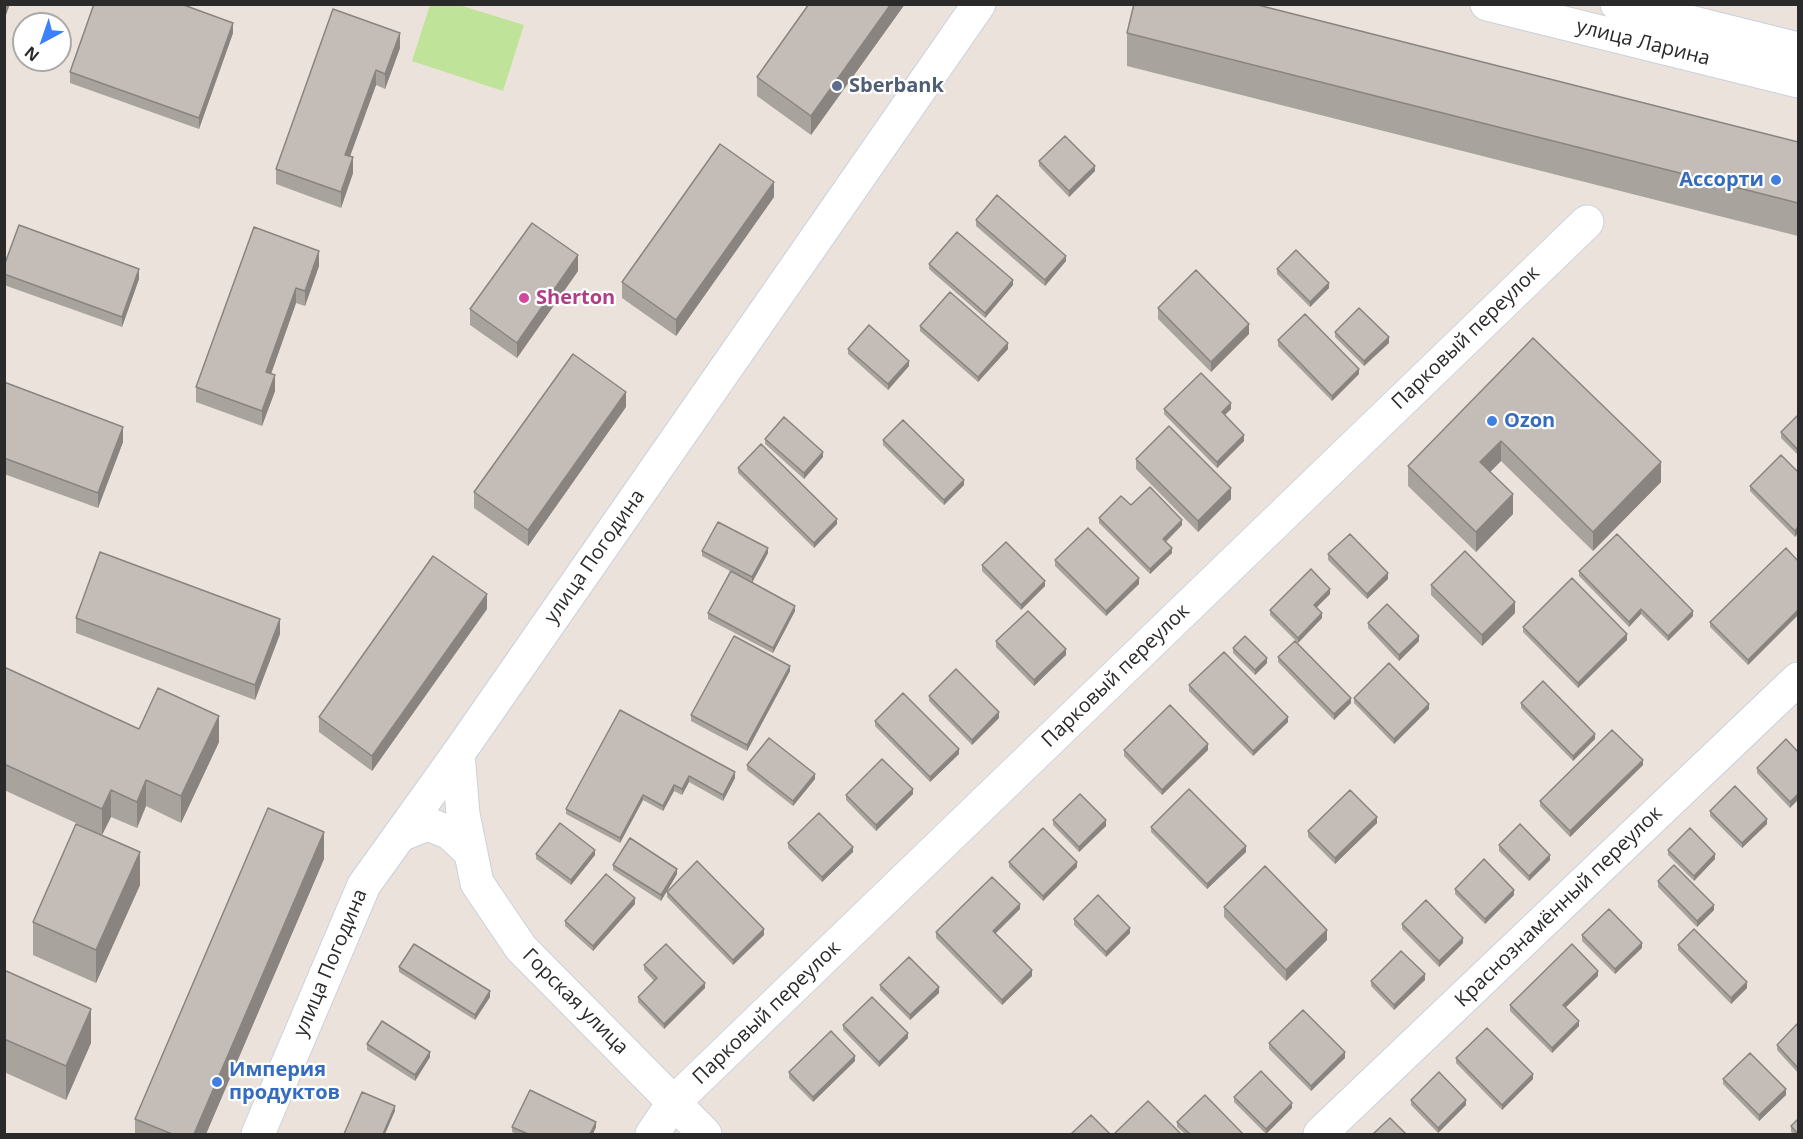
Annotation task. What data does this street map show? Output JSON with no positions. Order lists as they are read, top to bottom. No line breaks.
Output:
{"streets":{"street":["улица Ларина","Парковый переулок","улица Погодина","Краснознамённый переулок","Горская улица"]},"crossings":[["Парковый переулок","Горская улица"],["улица Погодина","Горская улица"]],"places":["Sberbank","Ассорти","Sherton","Ozon","Империя продуктов"],"north":"bottom left"}
